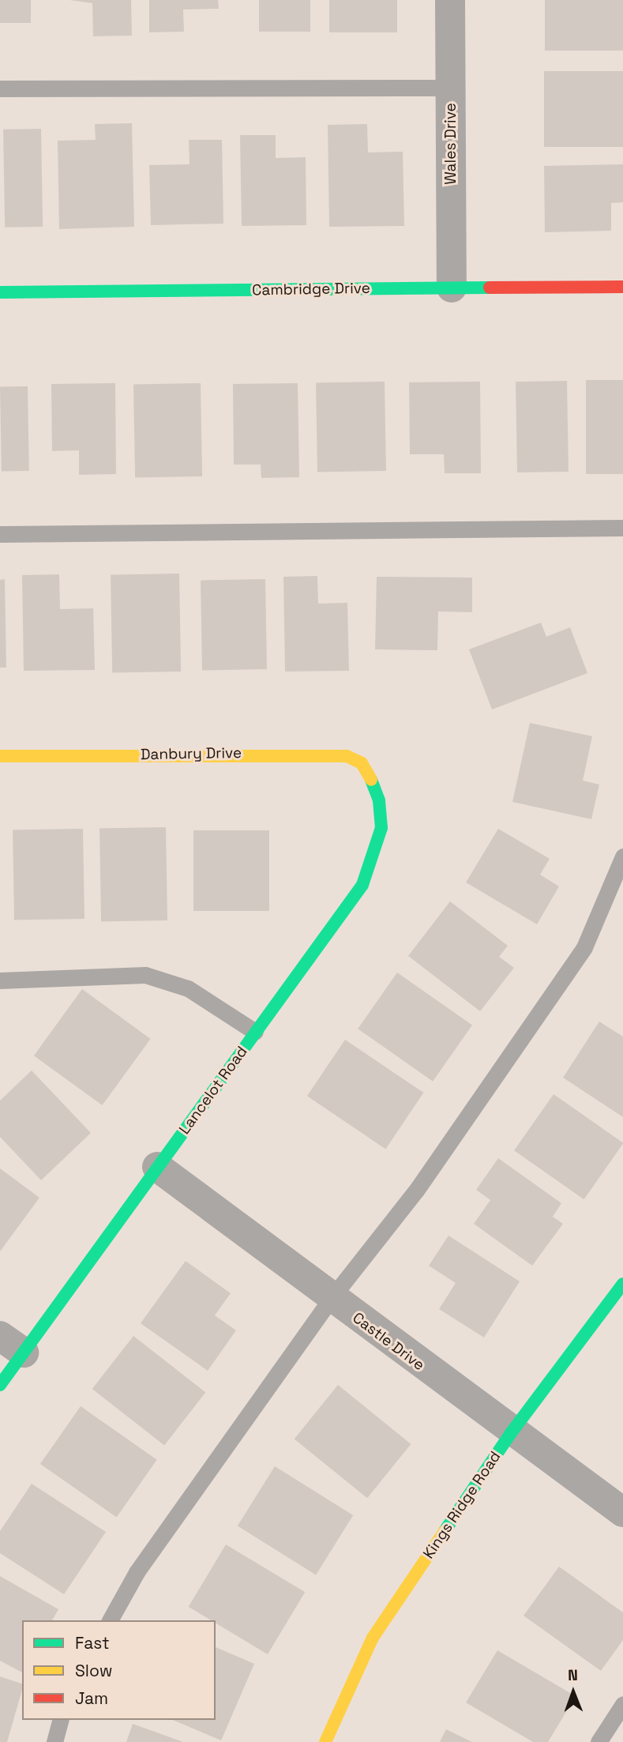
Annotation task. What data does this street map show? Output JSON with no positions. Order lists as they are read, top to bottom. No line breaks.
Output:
{"streets":{"street":["Wales Drive","Cambridge Drive","Danbury Drive","Lancelot Road","Castle Drive","Kings Ridge Road"]},"crossings":[["Wales Drive","Cambridge Drive"],["Danbury Drive","Lancelot Road"],["Lancelot Road","Castle Drive"],["Castle Drive","Kings Ridge Road"]],"legend":["Fast","Slow","Jam"],"north":"top"}
